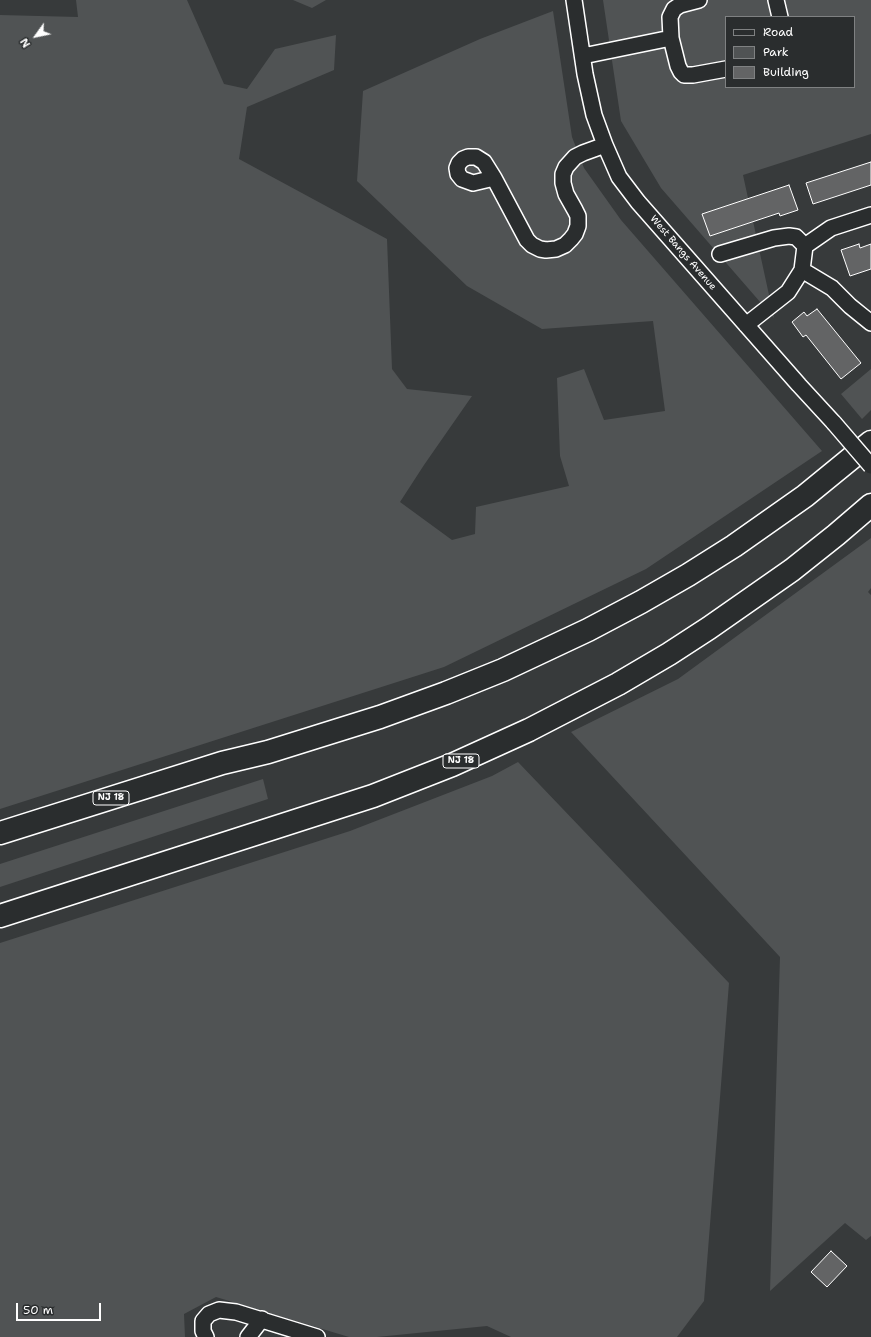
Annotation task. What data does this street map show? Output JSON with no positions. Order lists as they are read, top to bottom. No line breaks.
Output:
{"streets":{"highway":["NJ 18"],"street":["West Bangs Avenue"]},"legend":["Road","Park","Building"],"scale_bar":"50 m","north":"bottom left"}
